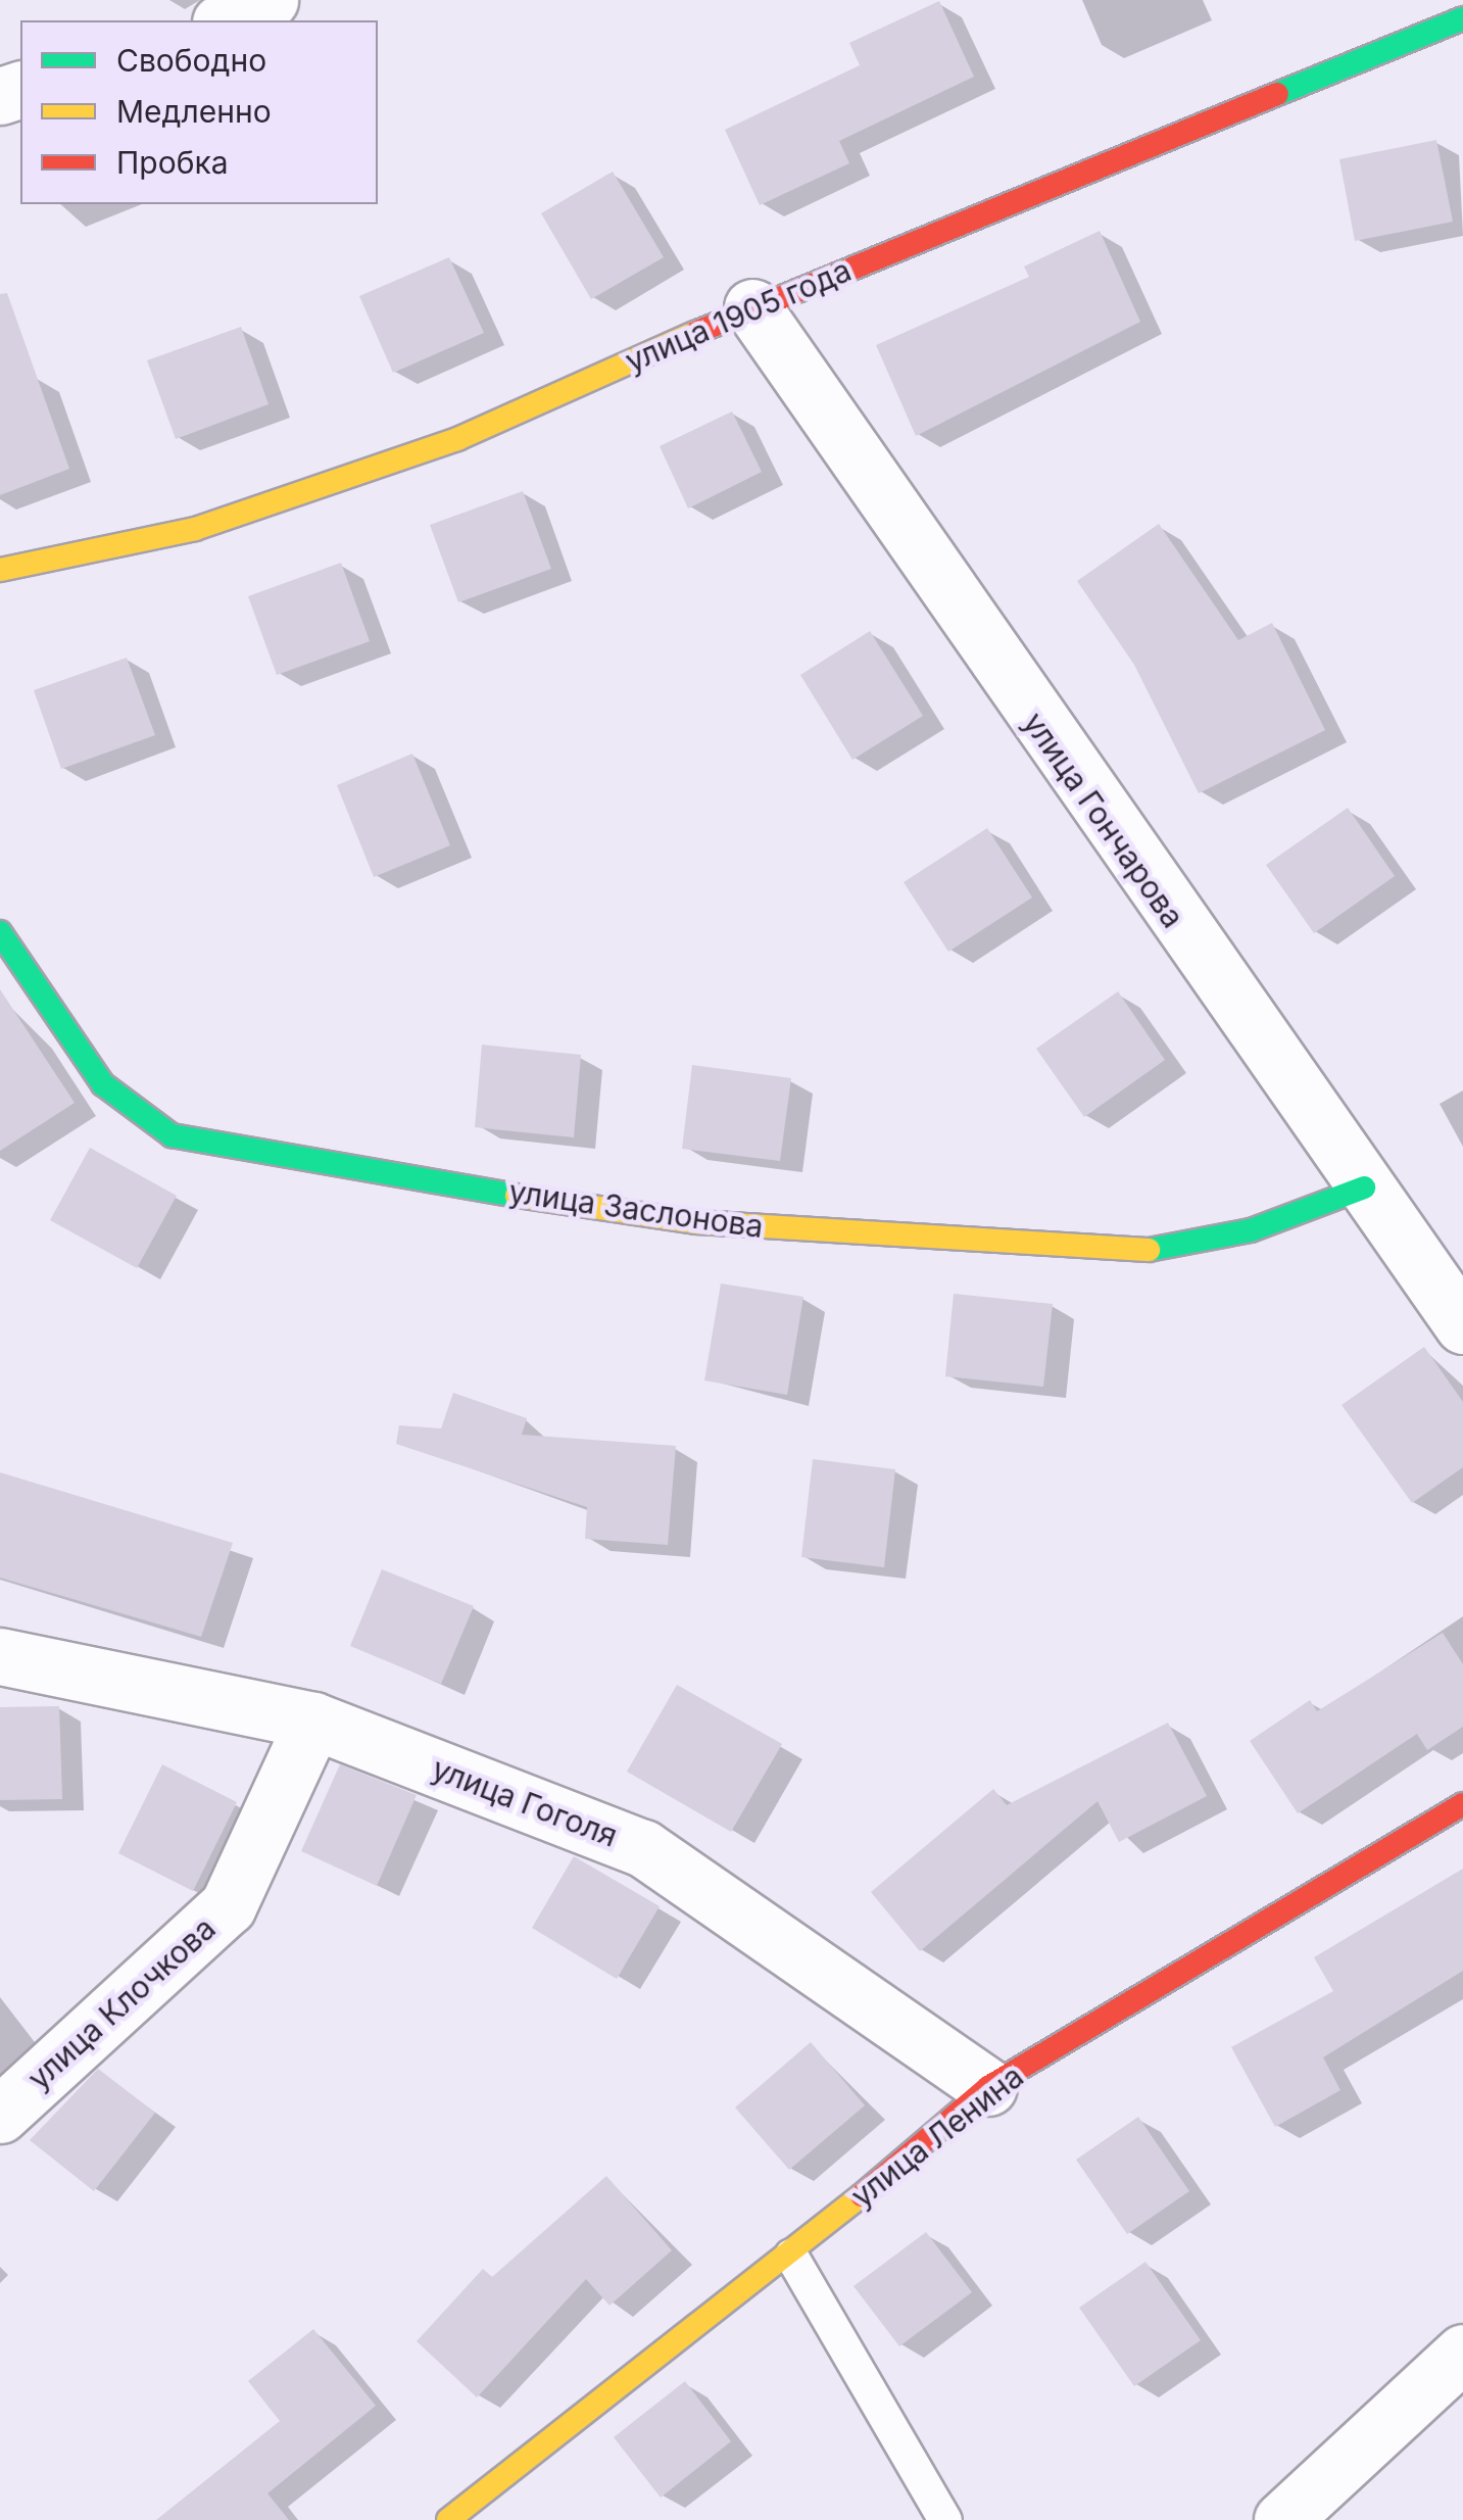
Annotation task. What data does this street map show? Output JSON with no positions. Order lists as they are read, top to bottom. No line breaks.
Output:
{"streets":{"street":["улица 1905 года","улица Гончарова","улица Заслонова","улица Гоголя","улица Клочкова","улица Ленина"]},"crossings":[["улица 1905 года","улица Гончарова"],["улица Гончарова","улица Заслонова"],["улица Гоголя","улица Клочкова"],["улица Гоголя","улица Ленина"]],"legend":["Свободно","Медленно","Пробка"]}
